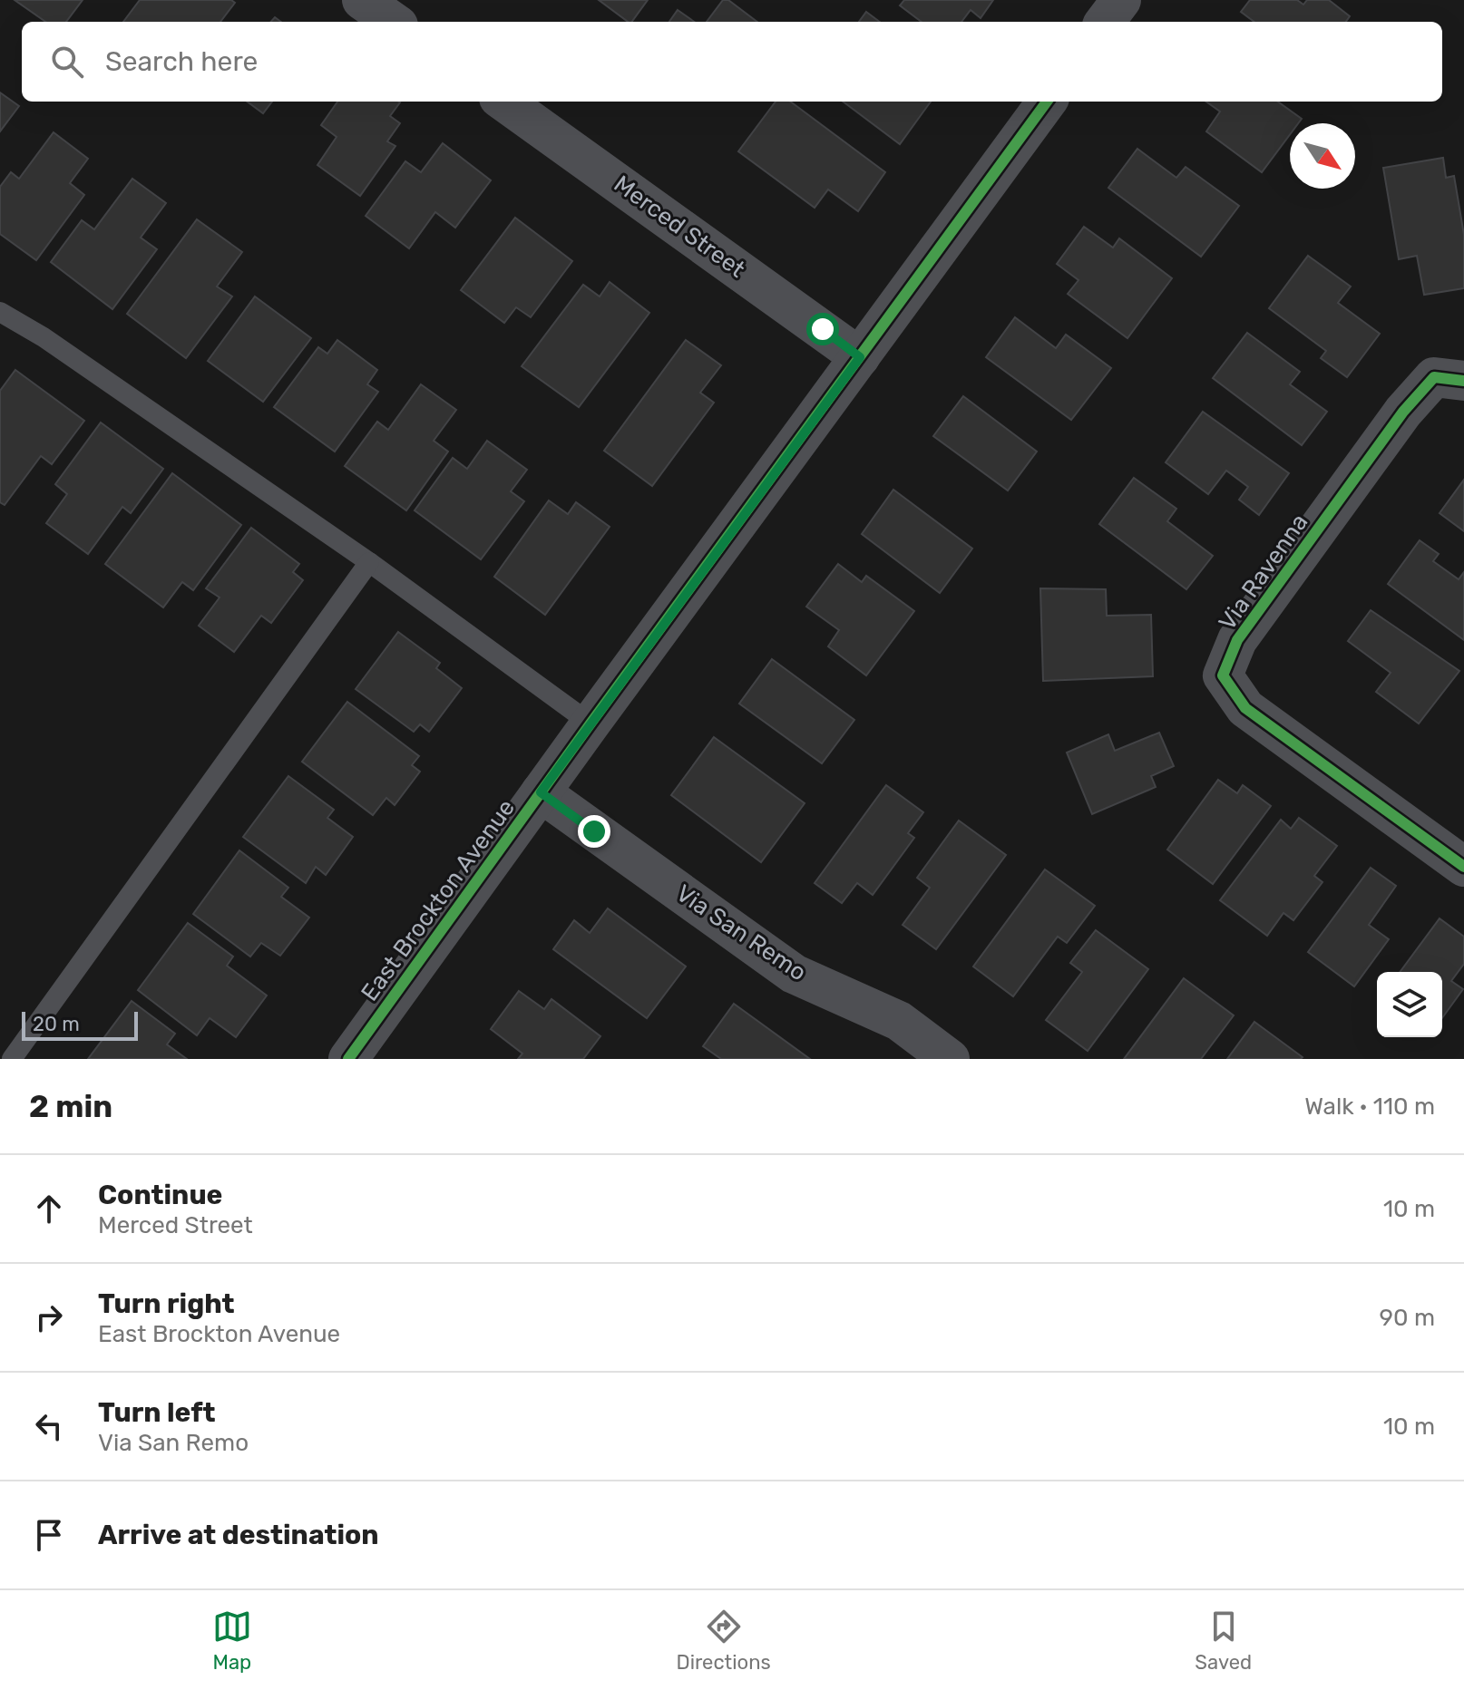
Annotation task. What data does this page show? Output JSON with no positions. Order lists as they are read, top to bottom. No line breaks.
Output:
{"streets":{"street":["Merced Street","Via Ravenna","East Brockton Avenue","Via San Remo"]},"crossings":[["Merced Street","East Brockton Avenue"],["East Brockton Avenue","Via San Remo"]],"scale_bar":"20 m","north":"bottom right","page":{"search":"Search here","scale":"20 m","heading":["2 min","Walk · 110 m"],"list":[["Continue","Merced Street","10 m"],["Turn right","East Brockton Avenue","90 m"],["Turn left","Via San Remo","10 m"],"Arrive at destination"],"nav":["Map","Directions","Saved"]}}
